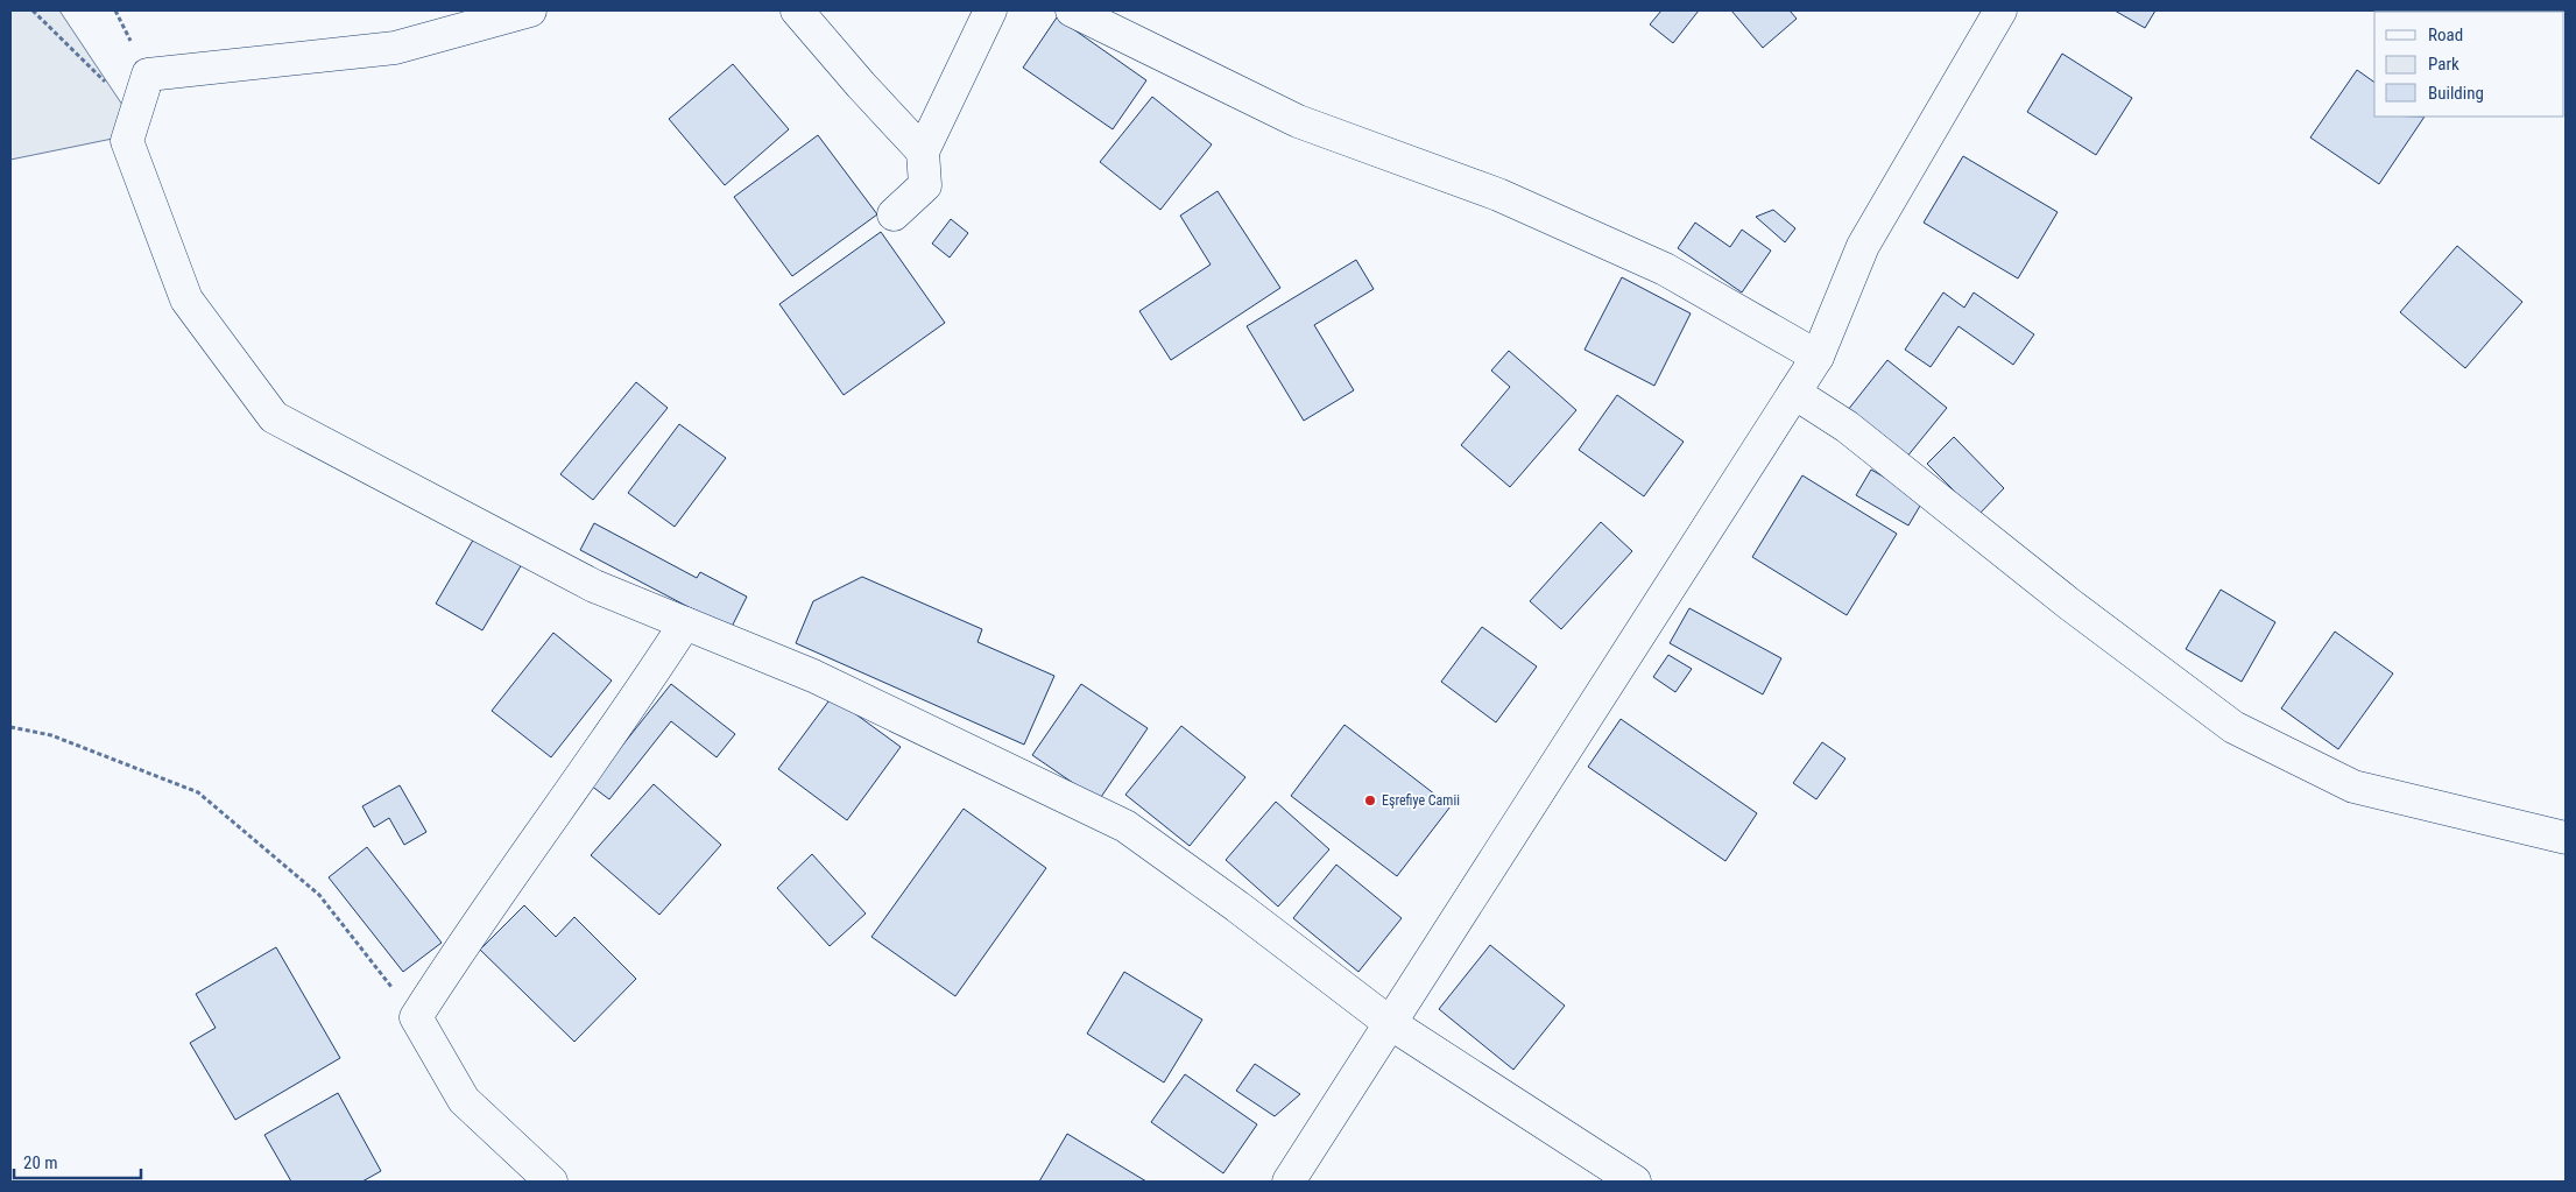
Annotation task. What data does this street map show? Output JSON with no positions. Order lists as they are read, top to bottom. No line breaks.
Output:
{"places":["Eşrefiye Camii"],"legend":["Road","Park","Building"],"scale_bar":"20 m"}
